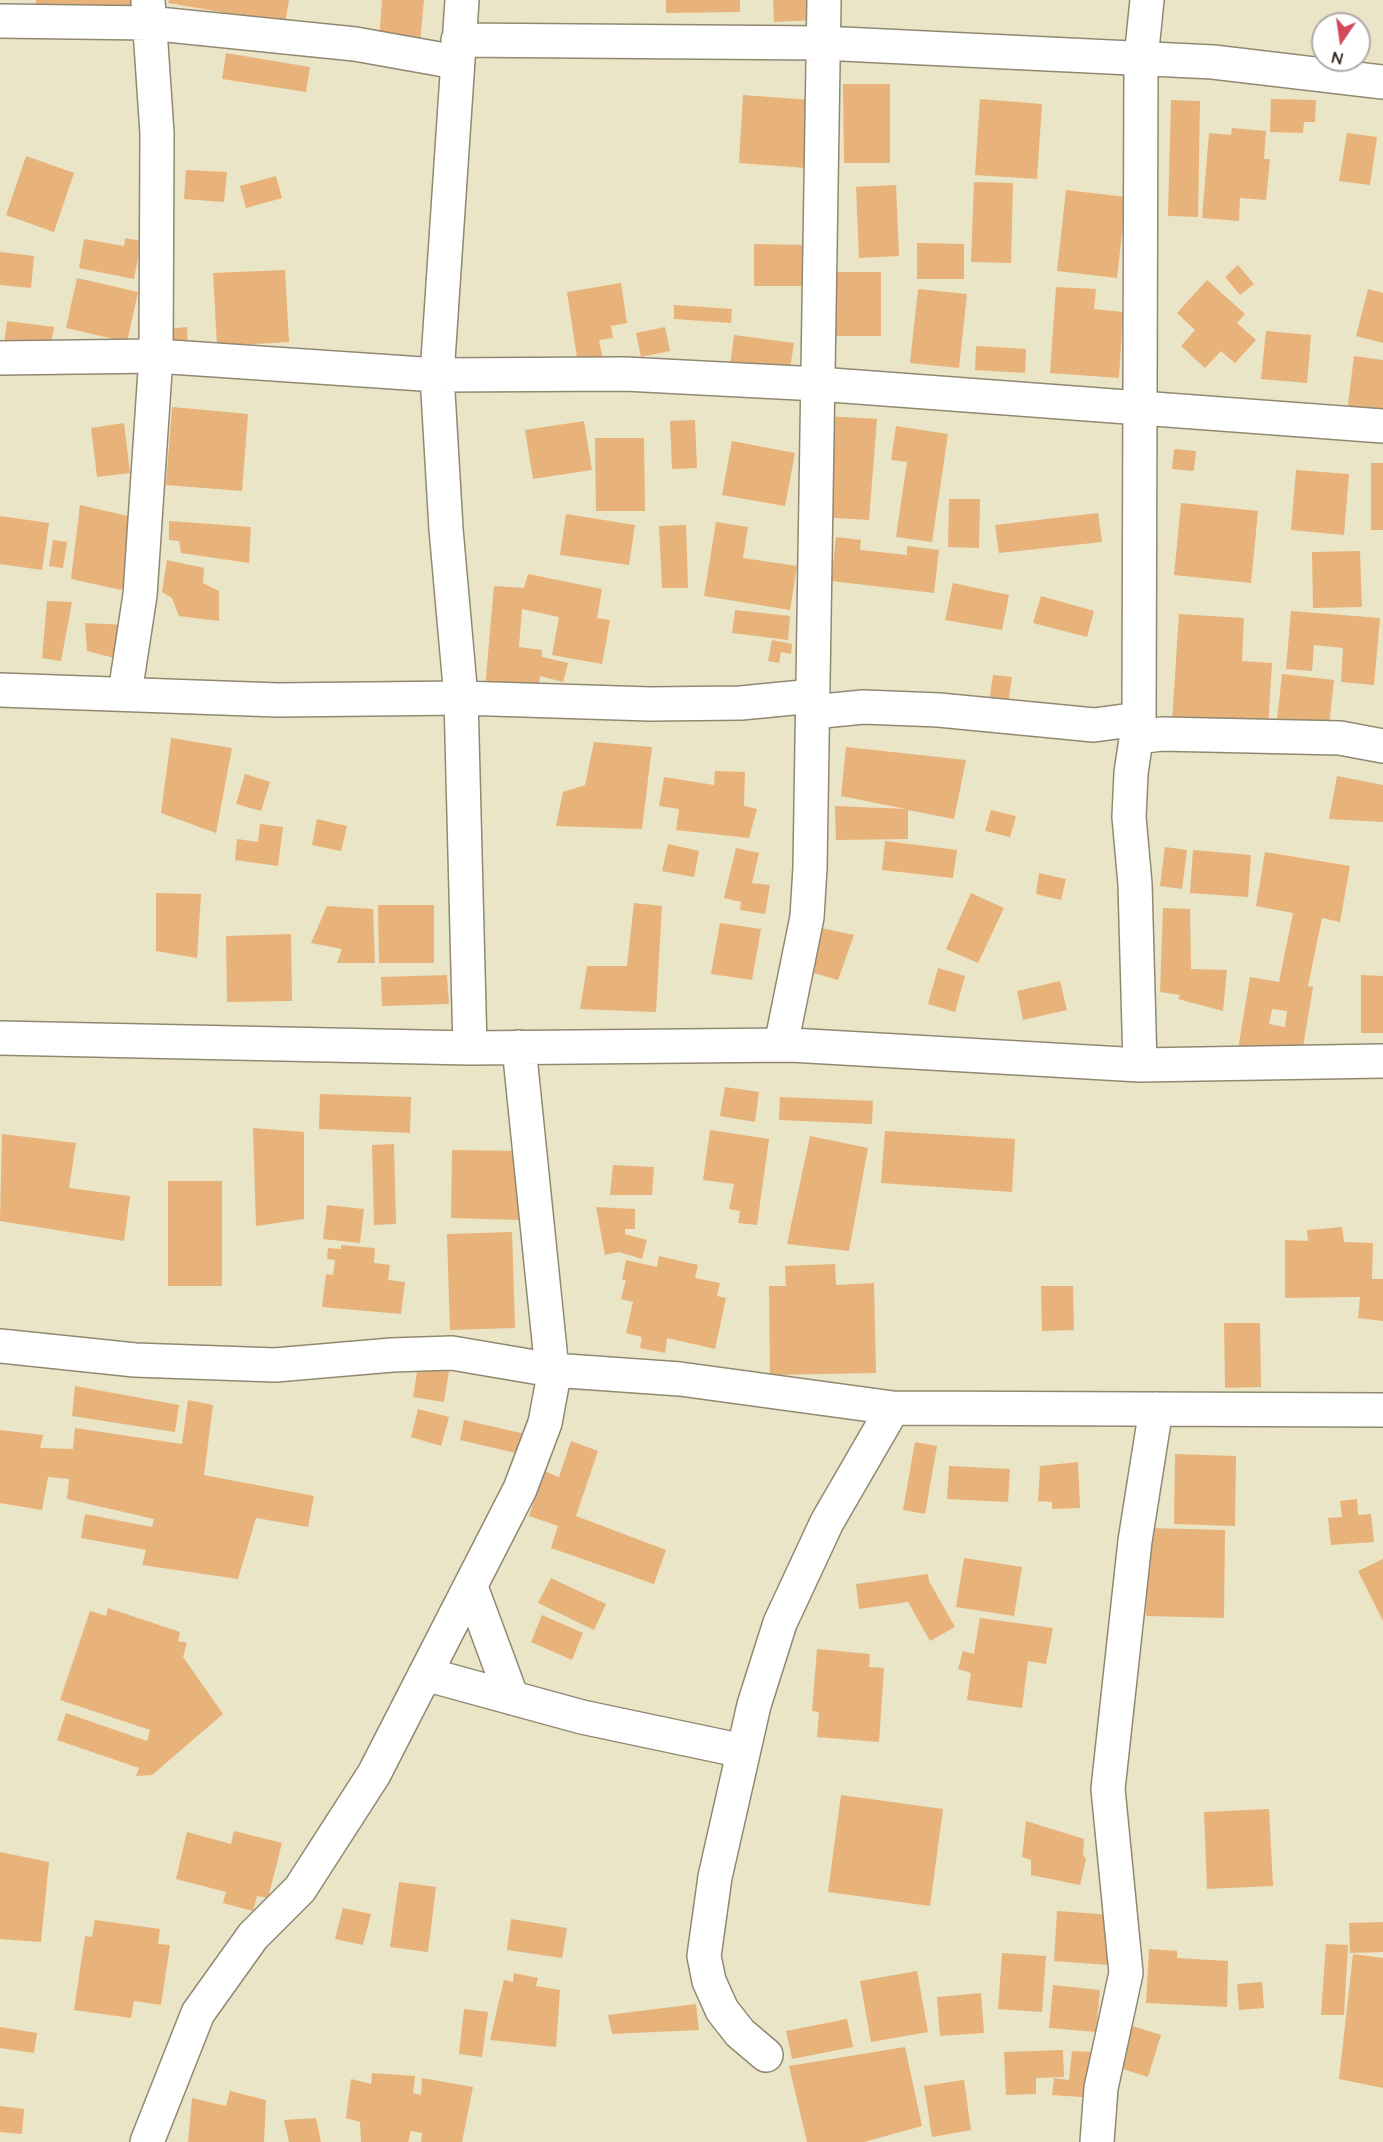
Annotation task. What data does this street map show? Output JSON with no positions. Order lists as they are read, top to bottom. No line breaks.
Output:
{"north":"bottom"}
